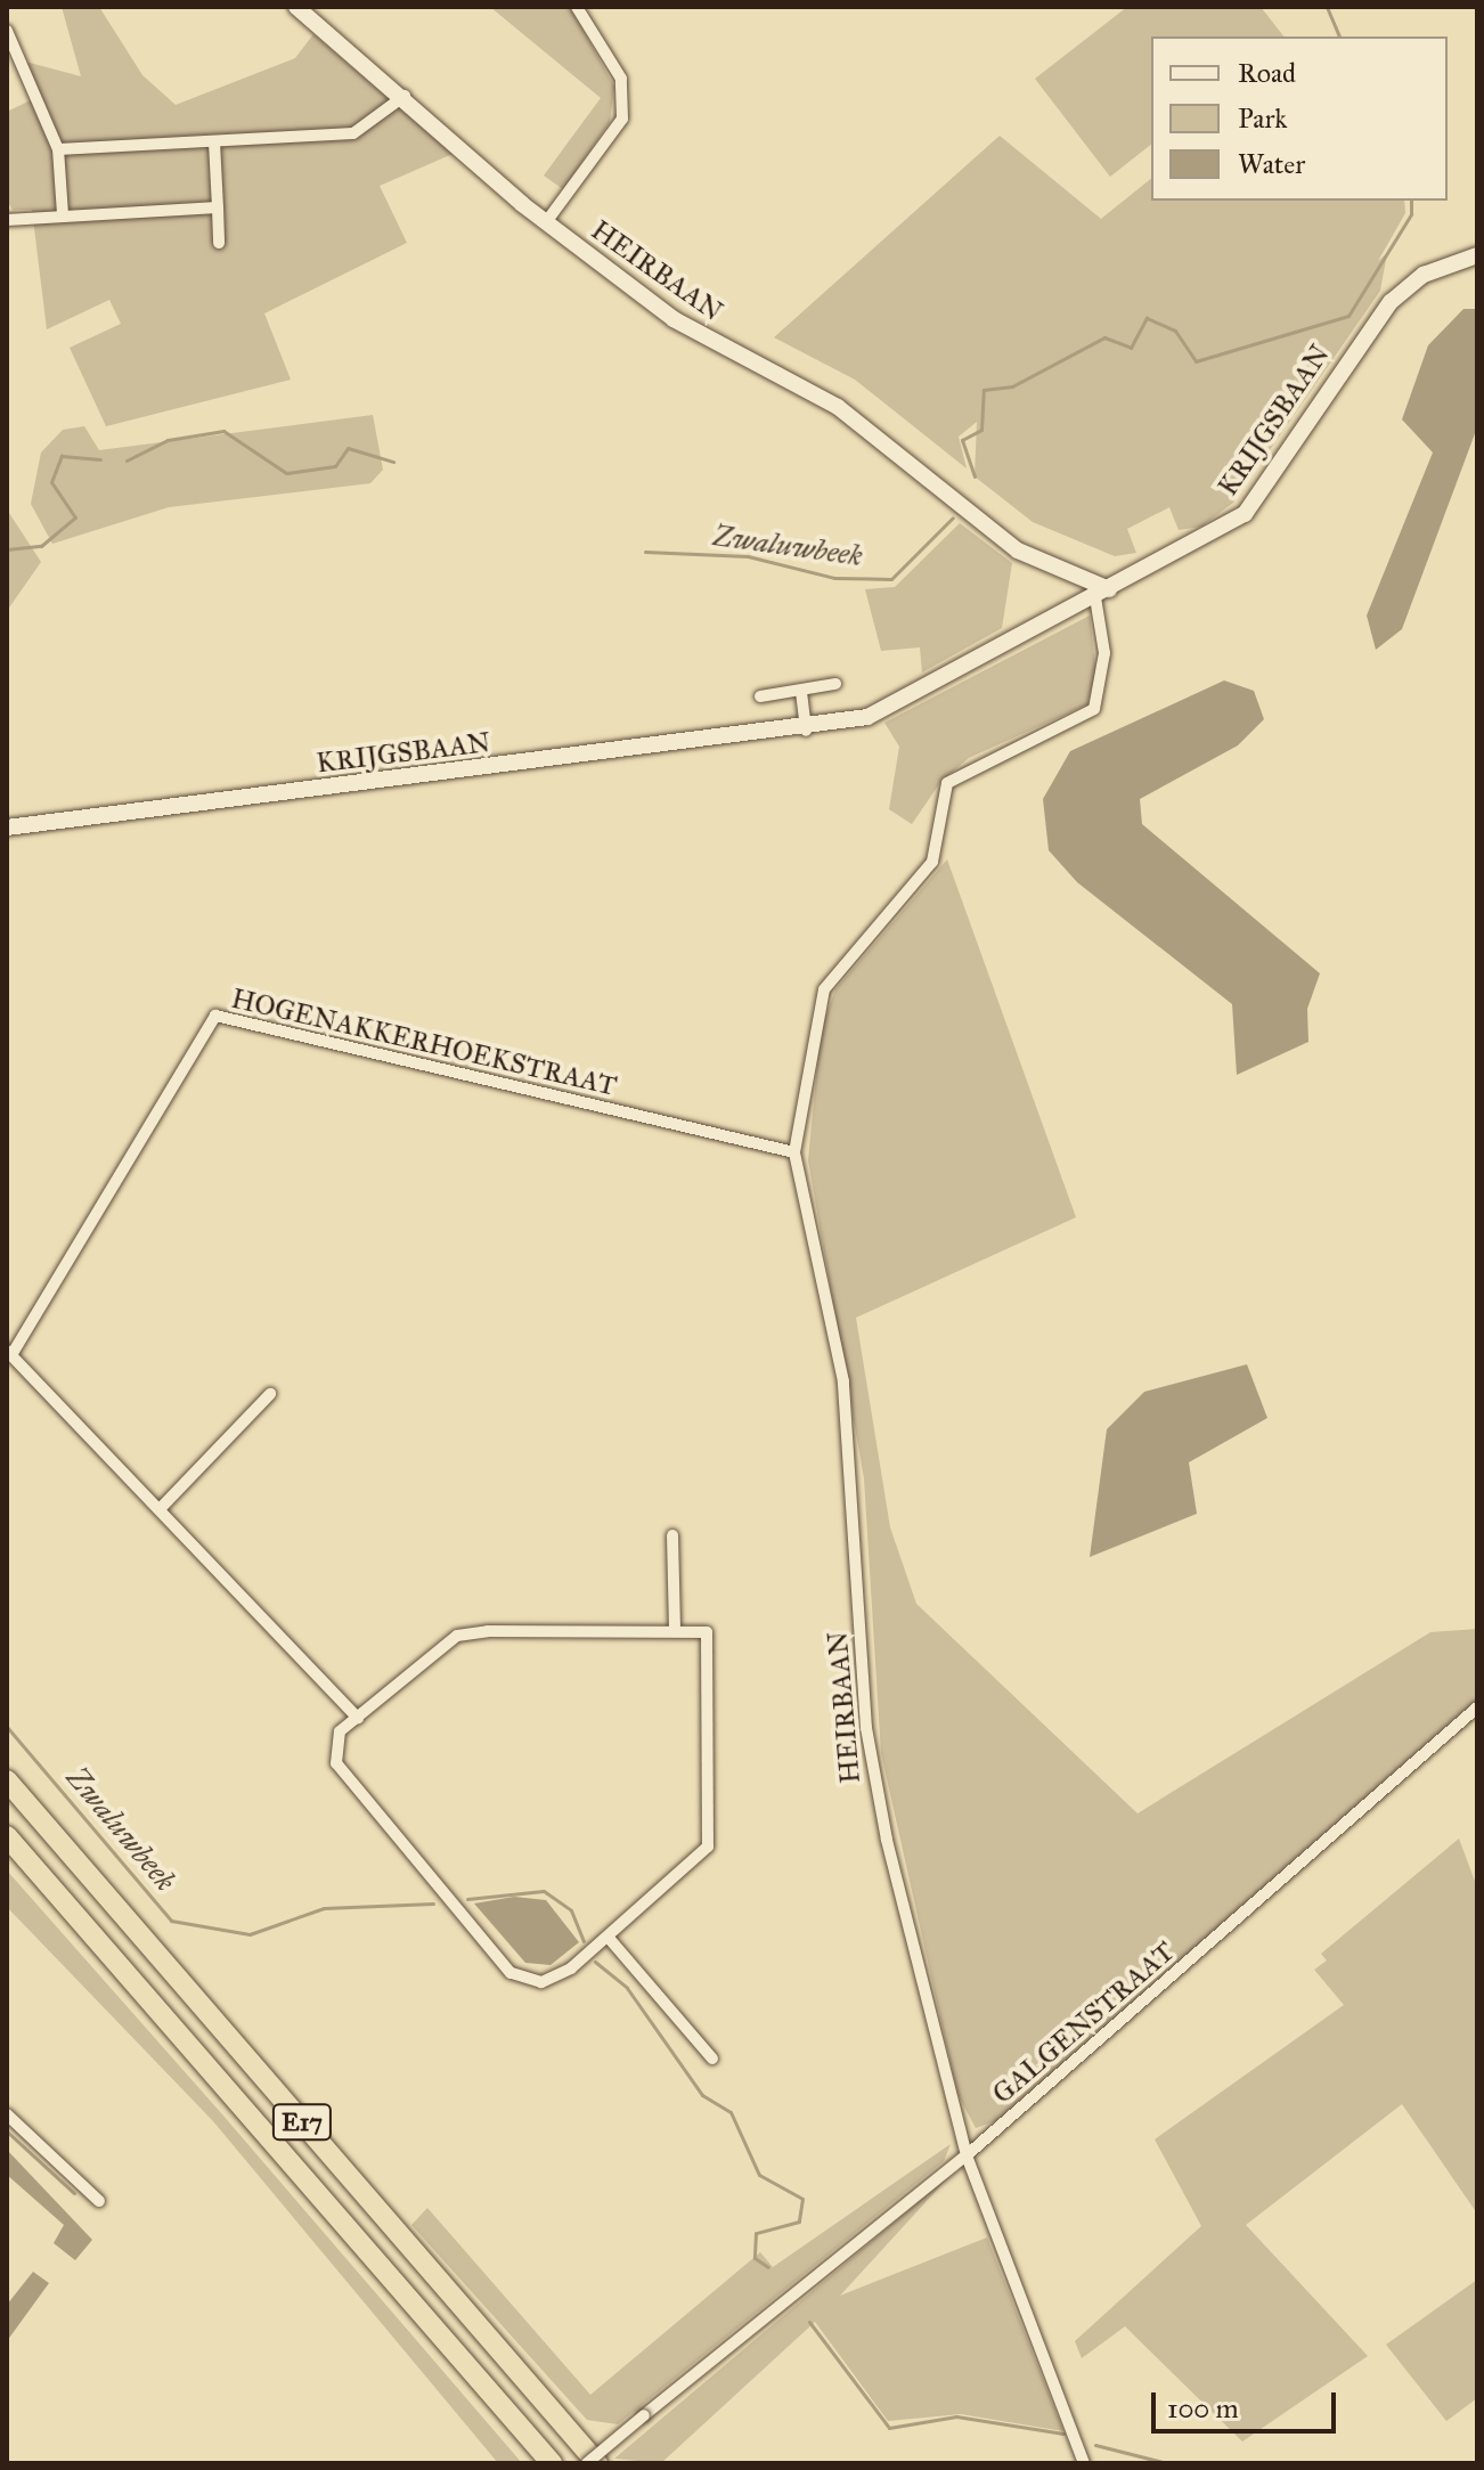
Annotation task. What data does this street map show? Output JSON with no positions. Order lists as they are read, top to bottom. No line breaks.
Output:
{"streets":{"highway":["E17"],"main road":["HEIRBAAN","KRIJGSBAAN"],"street":["HOGENAKKERHOEKSTRAAT","GALGENSTRAAT"]},"crossings":[["HEIRBAAN","KRIJGSBAAN"],["HEIRBAAN","HOGENAKKERHOEKSTRAAT"],["HEIRBAAN","GALGENSTRAAT"]],"water":["Zwaluwbeek"],"legend":["Road","Park","Water"],"scale_bar":"100 m"}
